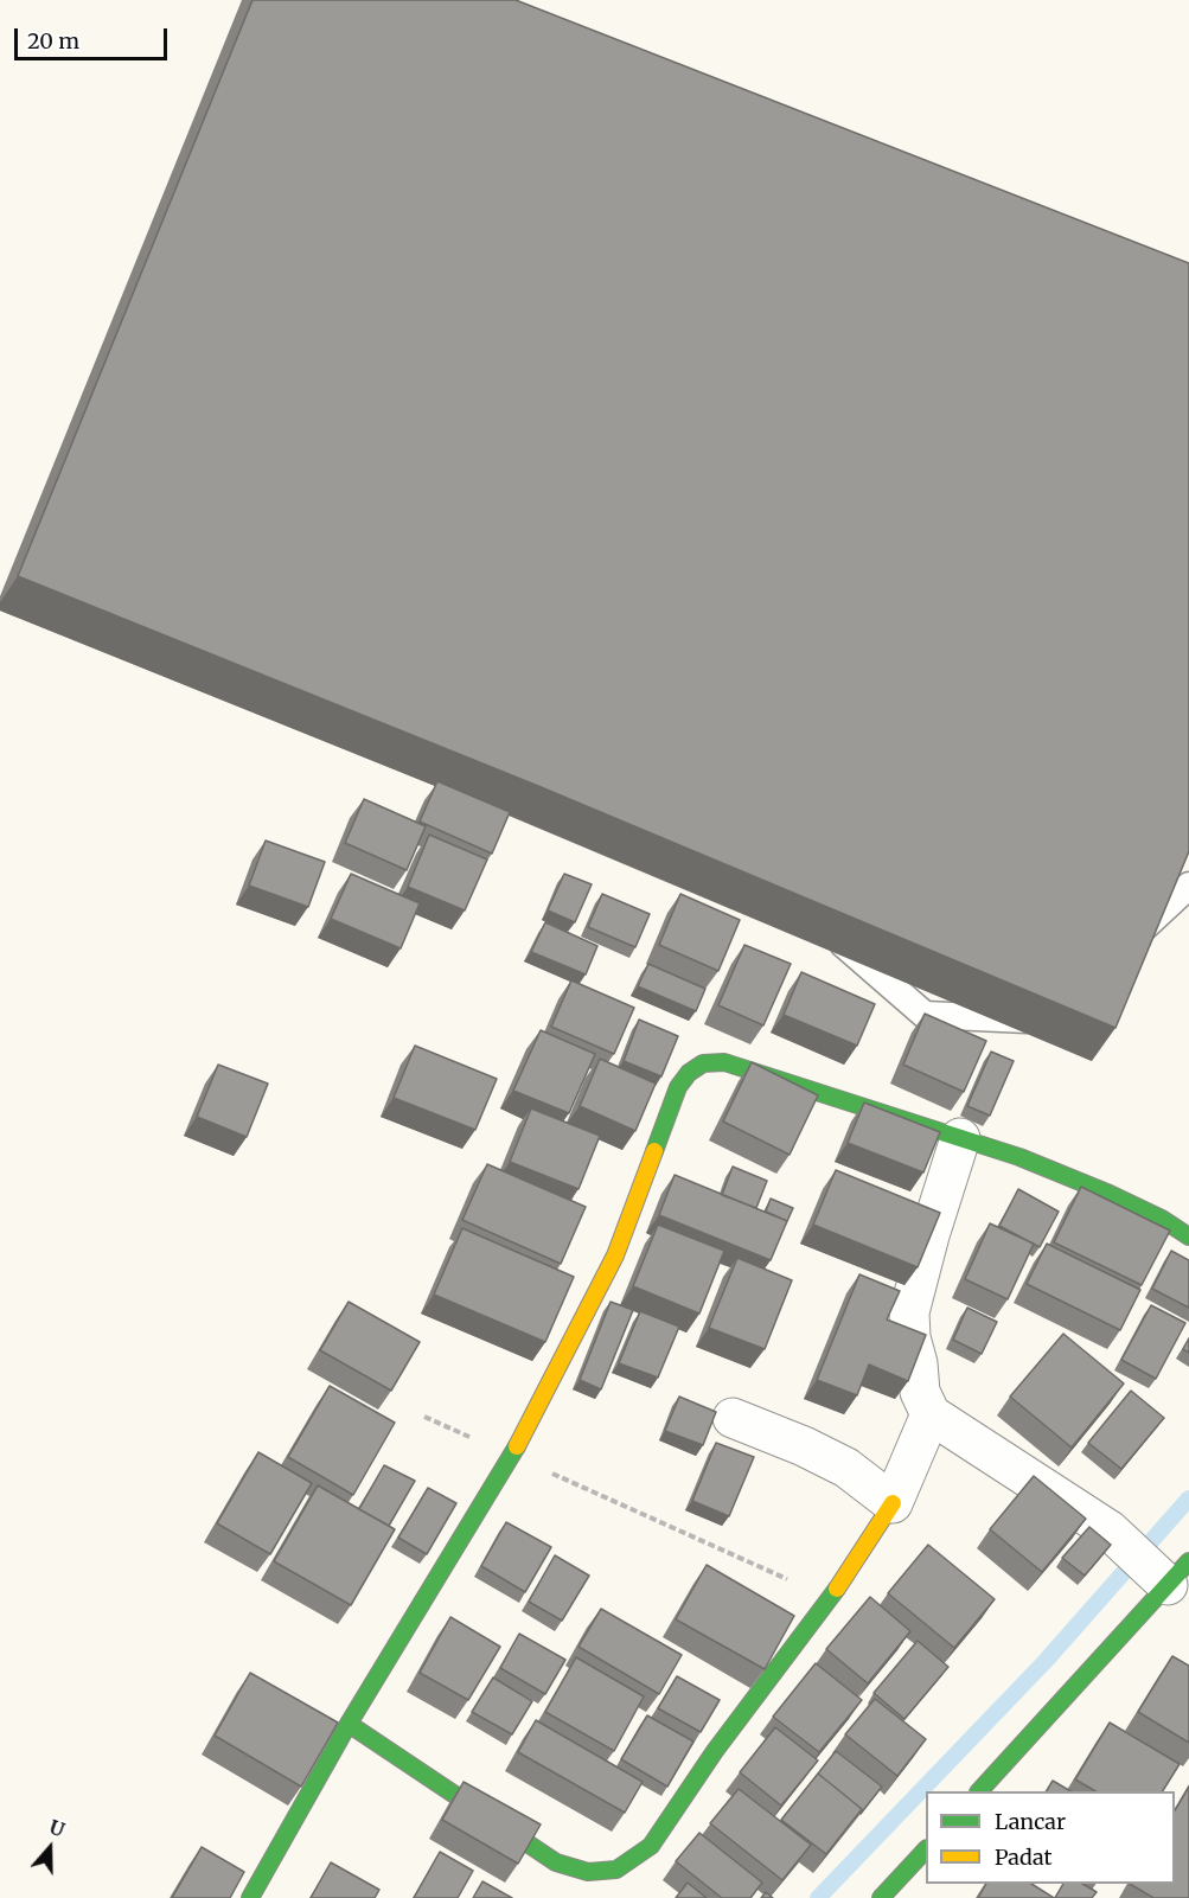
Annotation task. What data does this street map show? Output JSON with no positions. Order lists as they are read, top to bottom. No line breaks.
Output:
{"legend":["Lancar","Padat"],"scale_bar":"20 m","north":"top"}
